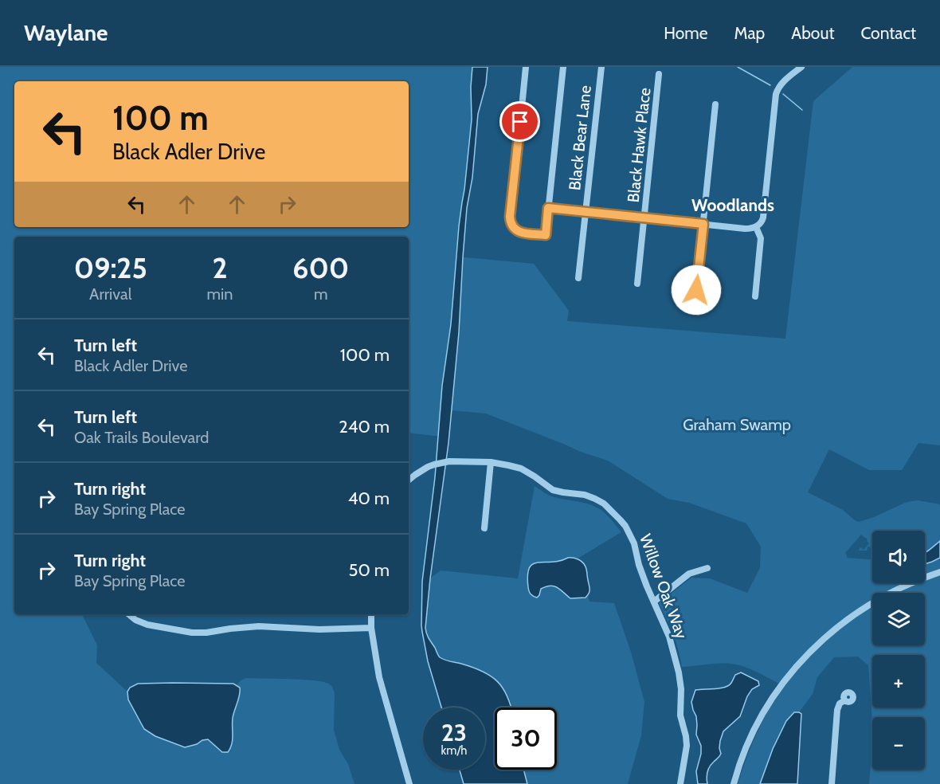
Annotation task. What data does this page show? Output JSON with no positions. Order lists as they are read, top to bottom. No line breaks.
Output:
{"streets":{"street":["Black Bear Lane","Black Hawk Place","Willow Oak Way"]},"districts":["Woodlands"],"parks":["Graham Swamp"],"page":{"header":"Waylane","nav":["Home","Map","About","Contact"],"turn":["100 m","Black Adler Drive"],"eta":["09:25","Arrival","2","min","600","m"],"list":[{"name":"Turn left","note":"Black Adler Drive","value":"100 m"},{"name":"Turn left","note":"Oak Trails Boulevard","value":"240 m"},{"name":"Turn right","note":"Bay Spring Place","value":"40 m"},{"name":"Turn right","note":"Bay Spring Place","value":"50 m"}],"map_buttons":["+","−"],"speed":"23 km/h","limit":"30"}}
